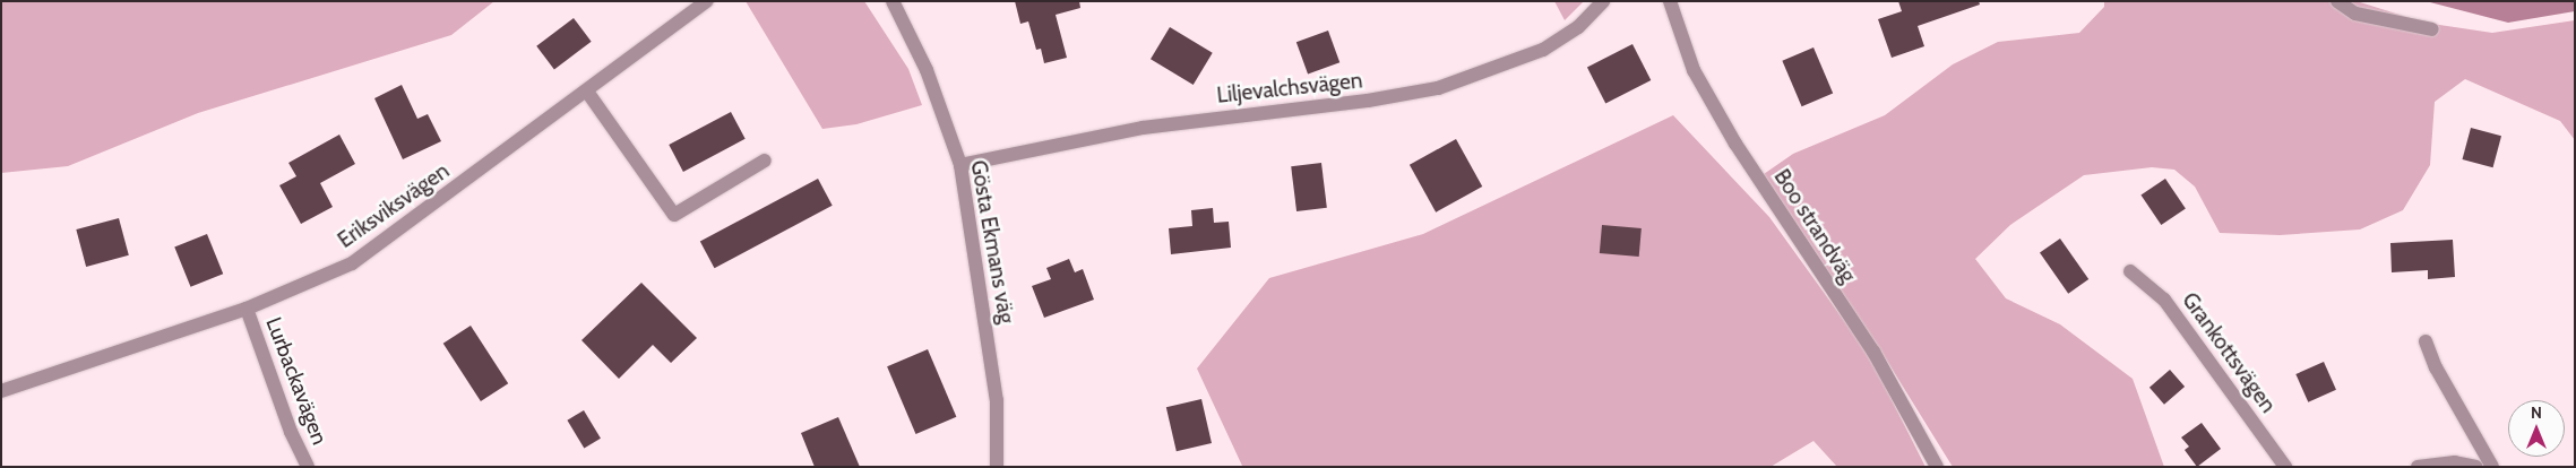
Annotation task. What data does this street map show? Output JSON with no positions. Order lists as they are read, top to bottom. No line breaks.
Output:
{"streets":{"street":["Liljevalchsvägen","Eriksviksvägen","Boo strandväg","Gösta Ekmans väg","Grankottsvägen","Lurbackavägen"]},"crossings":[["Liljevalchsvägen","Gösta Ekmans väg"],["Eriksviksvägen","Lurbackavägen"]],"north":"top"}
